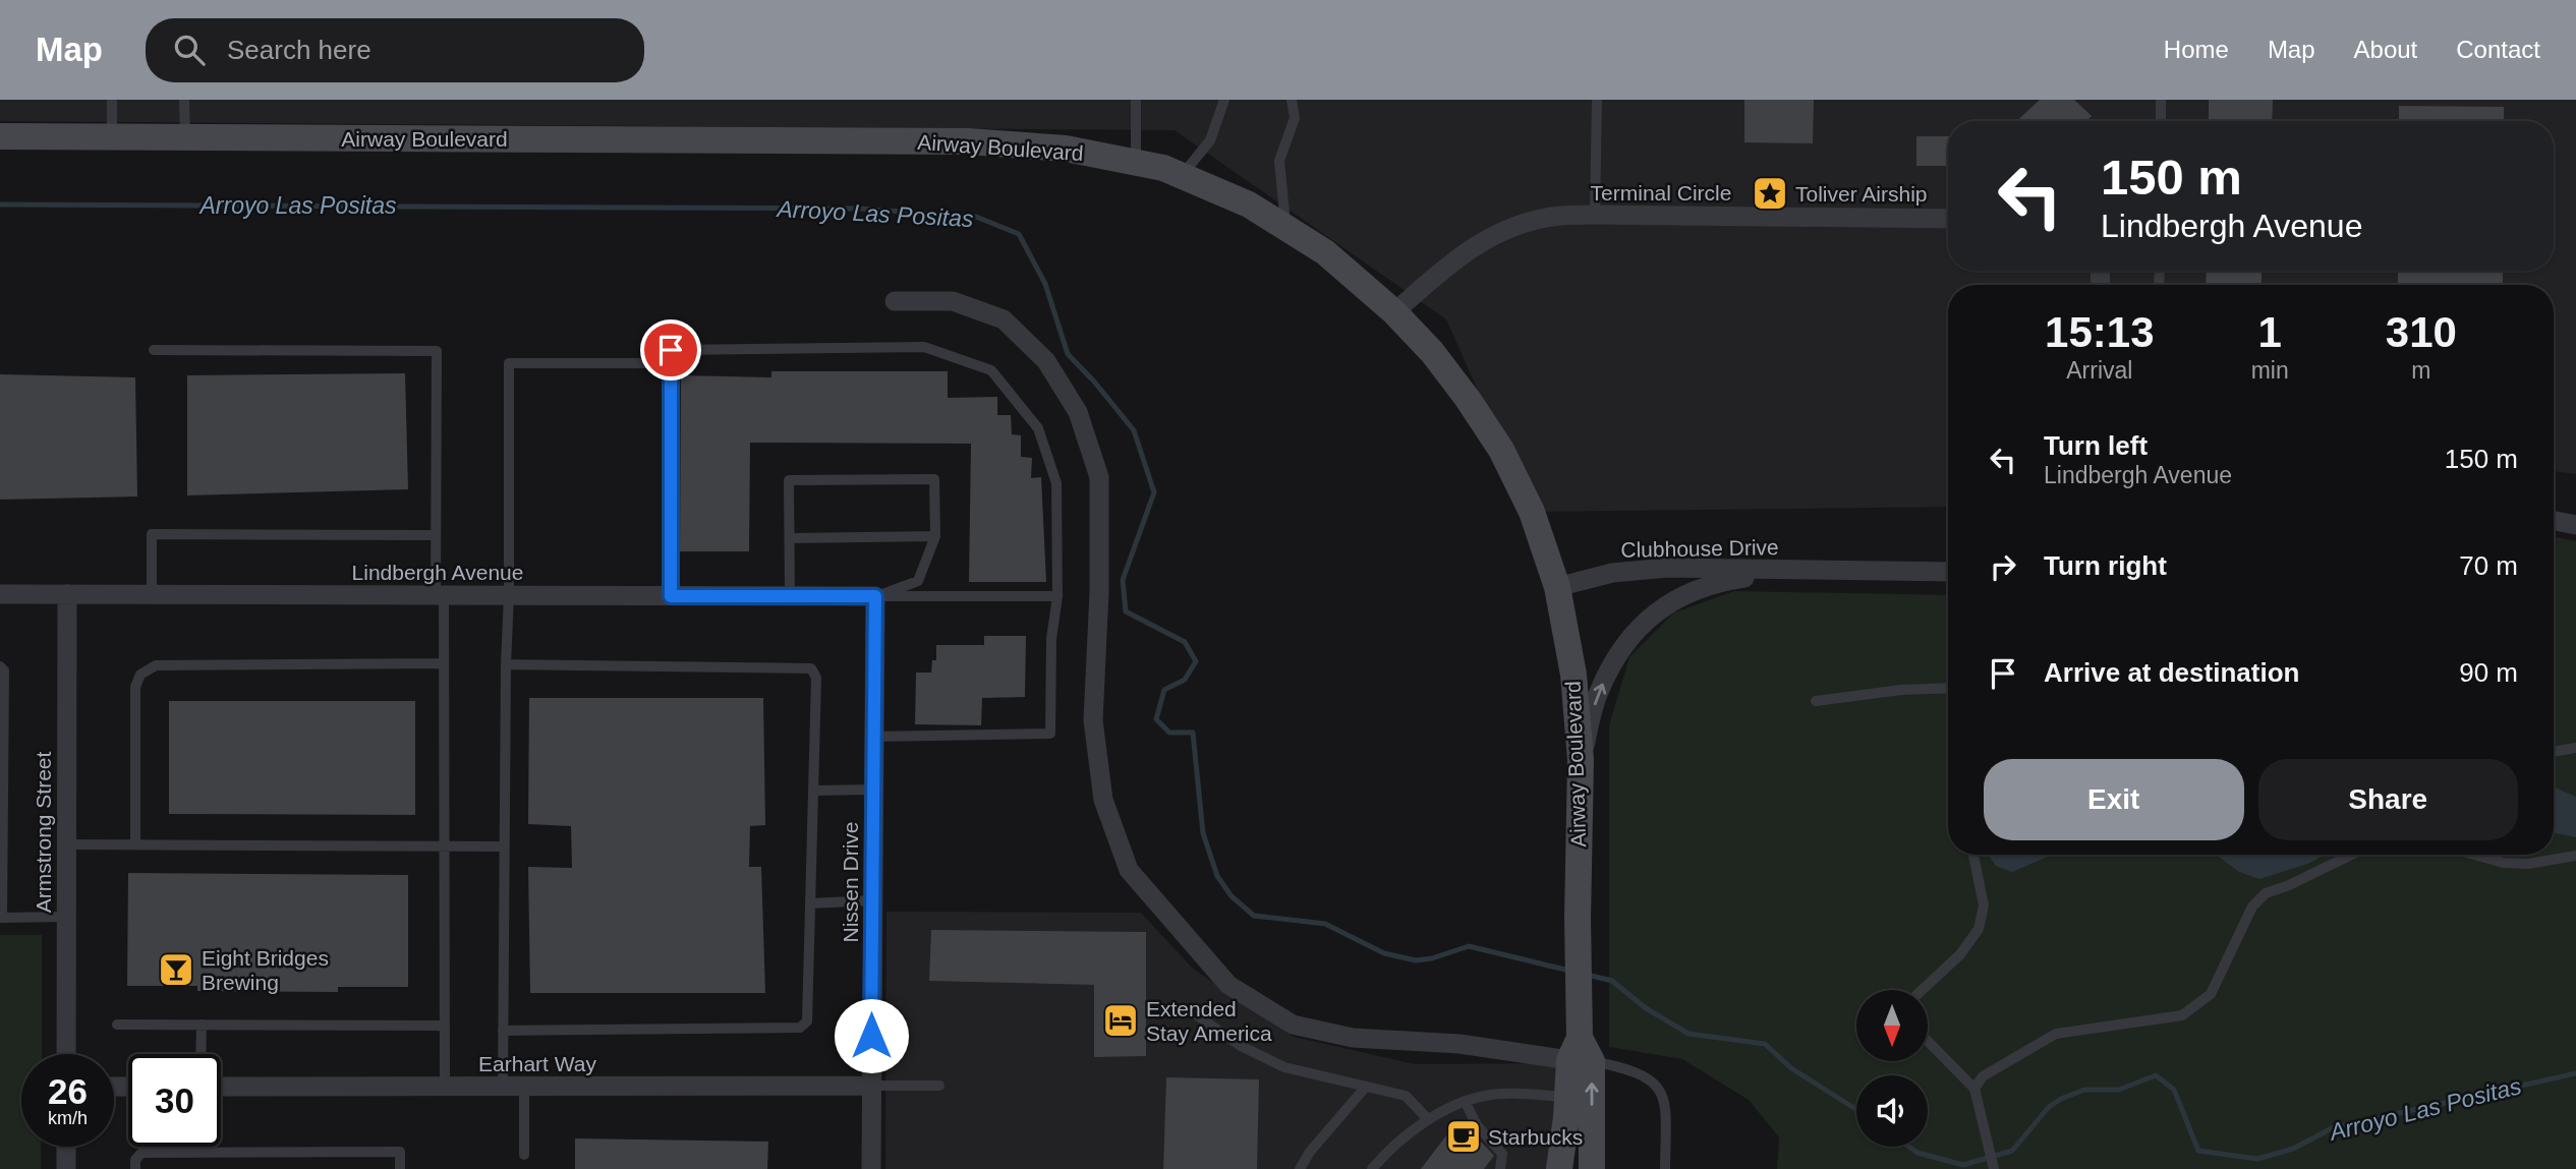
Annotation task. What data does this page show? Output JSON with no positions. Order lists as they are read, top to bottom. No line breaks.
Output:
{"streets":{"main road":["Airway Boulevard"],"street":["Terminal Circle","Clubhouse Drive","Lindbergh Avenue","Armstrong Street","Nissen Drive","Earhart Way"]},"crossings":[["Airway Boulevard","Terminal Circle"],["Airway Boulevard","Clubhouse Drive"],["Lindbergh Avenue","Armstrong Street"],["Lindbergh Avenue","Nissen Drive"],["Nissen Drive","Earhart Way"]],"one_way":["Clubhouse Drive"],"water":["Arroyo Las Positas"],"places":{"place":["Toliver Airship"],"bar":["Eight Bridges Brewing"],"hotel":["Extended Stay America"],"cafe":["Starbucks"]},"north":"bottom","page":{"header":"Map","search":"Search here","nav":["Home","Map","About","Contact"],"turn":["150 m","Lindbergh Avenue"],"eta":["15:13","Arrival","1","min","310","m"],"list":[{"name":"Turn left","note":"Lindbergh Avenue","value":"150 m"},{"name":"Turn right","value":"70 m"},{"name":"Arrive at destination","value":"90 m"}],"buttons":["Exit","Share"],"speed":"26 km/h","limit":"30"}}
